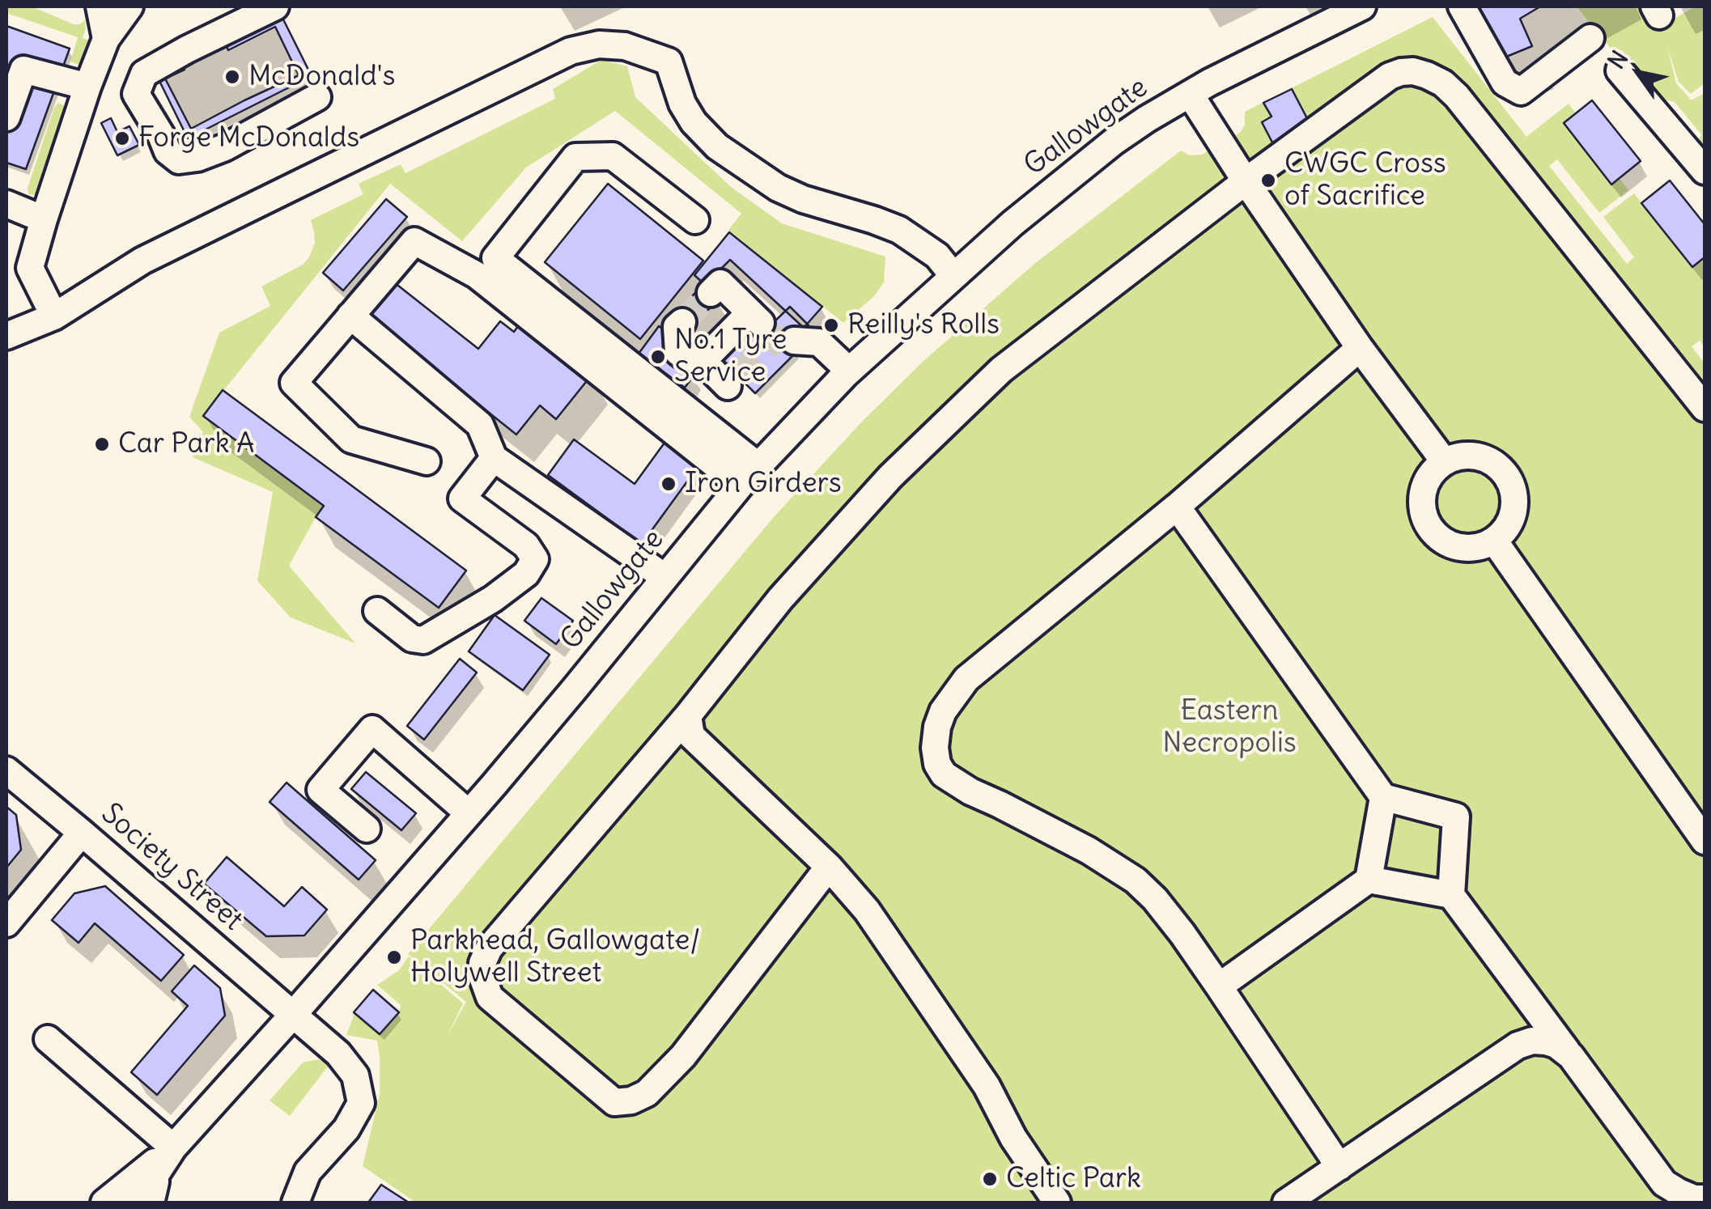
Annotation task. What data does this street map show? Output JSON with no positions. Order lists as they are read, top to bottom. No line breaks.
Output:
{"streets":{"street":["Gallowgate","Society Street"]},"crossings":[["Gallowgate","Society Street"]],"parks":["Eastern Necropolis"],"places":["McDonald's","Forge McDonalds","CWGC Cross of Sacrifice","Reilly's Rolls","No.1 Tyre Service","Car Park A","Iron Girders","Parkhead, Gallowgate/ Holywell Street","Celtic Park"],"north":"top left"}
